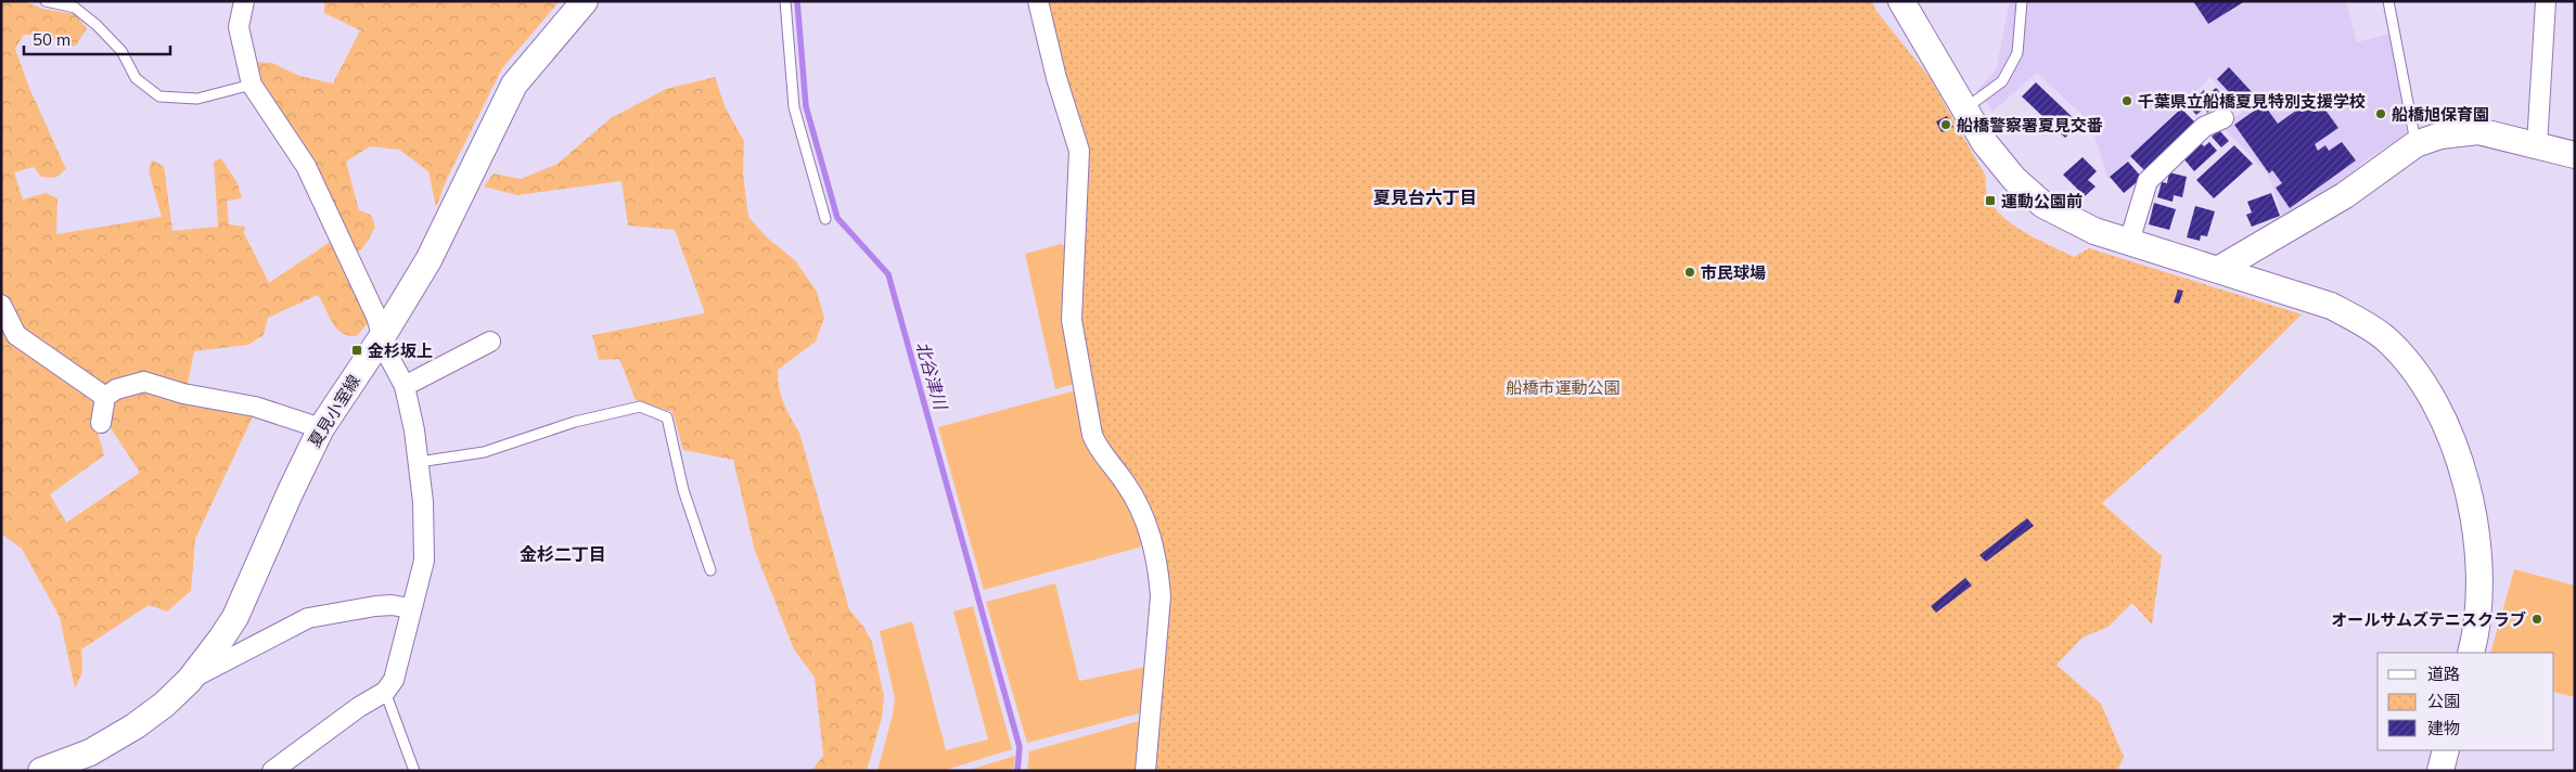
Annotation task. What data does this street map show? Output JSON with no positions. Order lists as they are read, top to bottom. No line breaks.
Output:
{"streets":{"street":["夏見小室線"]},"districts":["夏見台六丁目","金杉二丁目"],"water":["北谷津川"],"parks":["船橋市運動公園"],"places":{"other":["千葉県立船橋夏見特別支援学校","船橋旭保育園","船橋警察署夏見交番","市民球場","オールサムズテニスクラブ"],"transit":["運動公園前","金杉坂上"]},"legend":["道路","公園","建物"],"scale_bar":"50 m"}
